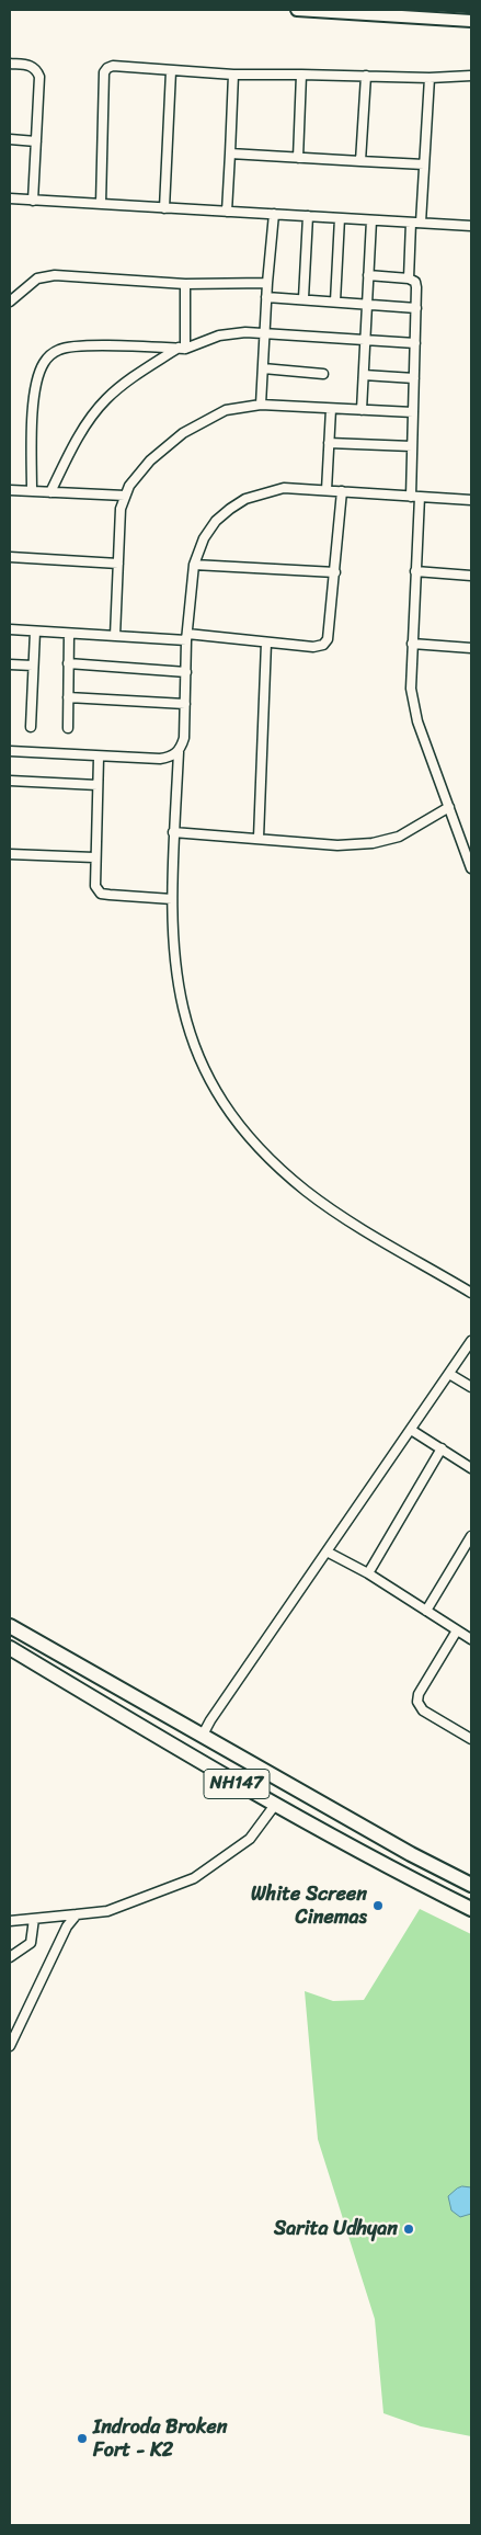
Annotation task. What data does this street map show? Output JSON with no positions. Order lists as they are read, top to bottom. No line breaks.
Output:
{"streets":{"highway":["NH147"]},"places":["White Screen Cinemas","Sarita Udhyan","Indroda Broken Fort - K2"]}
